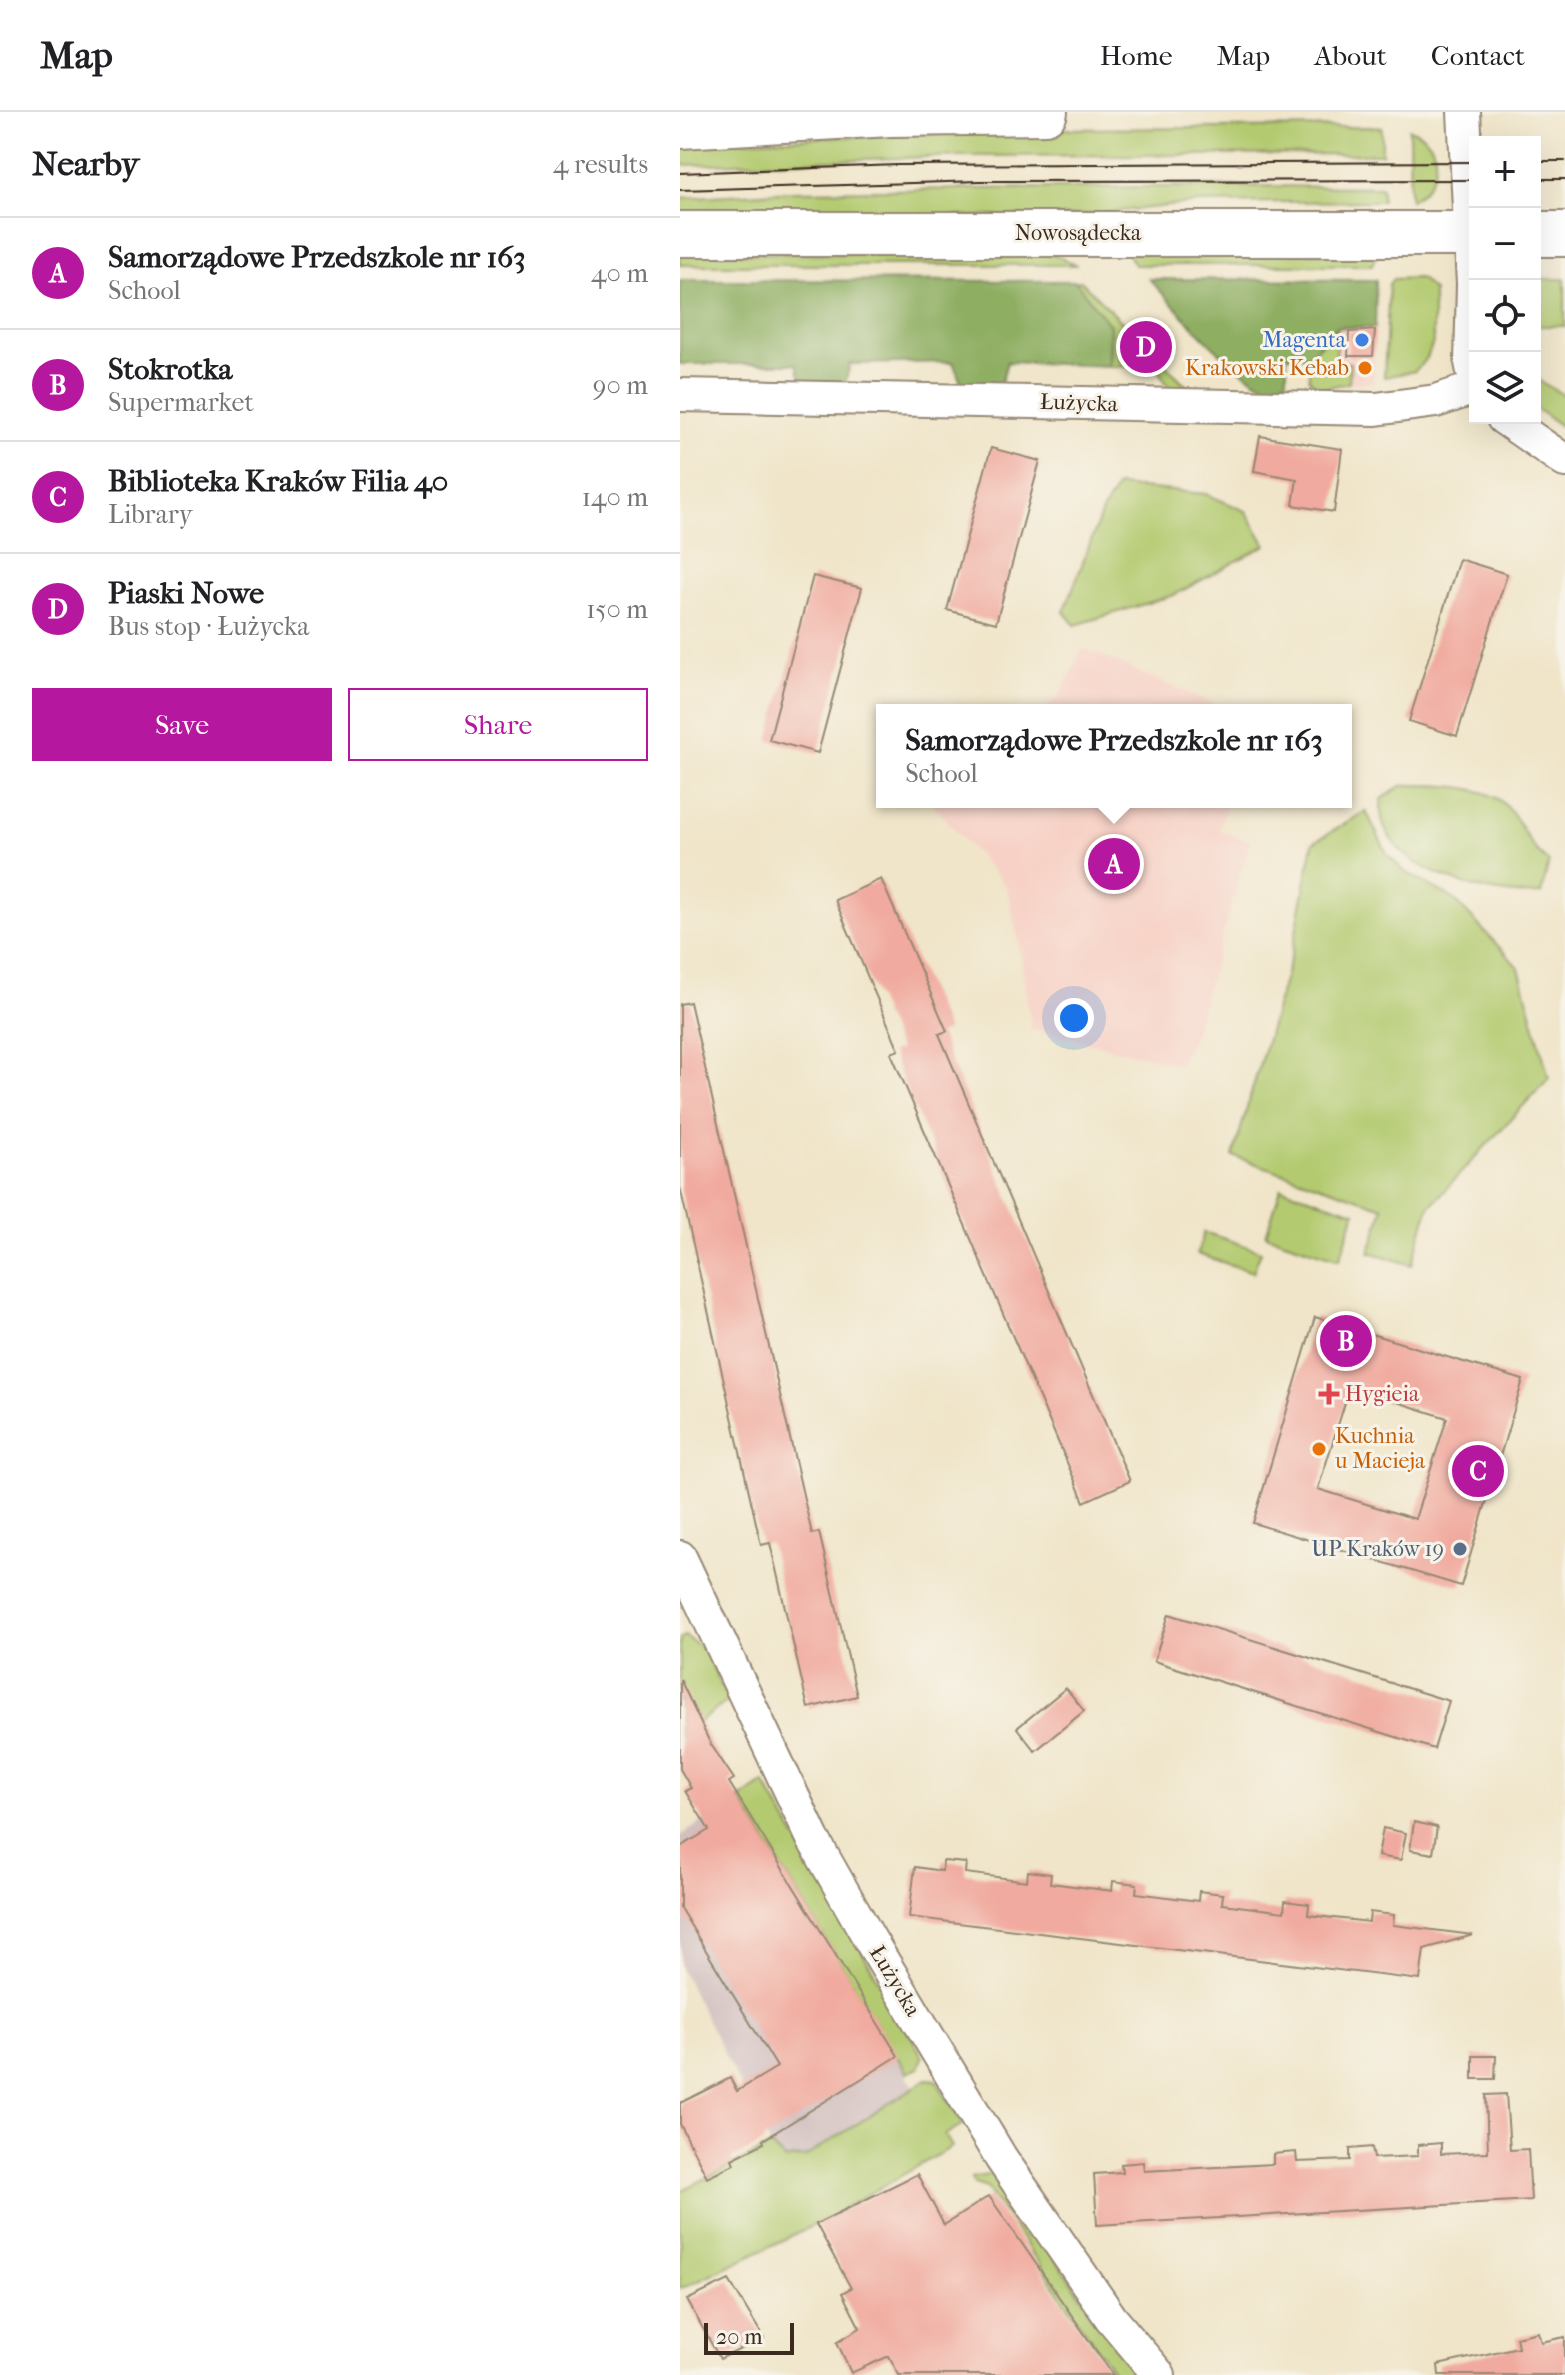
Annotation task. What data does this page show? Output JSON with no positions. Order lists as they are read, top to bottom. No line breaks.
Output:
{"streets":{"main road":["Nowosądecka"],"street":["Łużycka"]},"places":{"other":["Magenta","Krakowski Kebab","Kuchnia u Macieja","UP Kraków 19"],"health":["Hygieia"]},"scale_bar":"20 m","page":{"header":"Map","nav":["Home","Map","About","Contact"],"heading":["Nearby","4 results"],"map_buttons":["+","−"],"list":[{"mark":"A","name":"Samorządowe Przedszkole nr 163","note":"School","value":"40 m"},{"mark":"B","name":"Stokrotka","note":"Supermarket","value":"90 m"},{"mark":"C","name":"Biblioteka Kraków Filia 40","note":"Library","value":"140 m"},{"mark":"D","name":"Piaski Nowe","note":"Bus stop · Łużycka","value":"150 m"}],"pins":["D","A","B","C"],"buttons":["Save","Share"],"popup":["Samorządowe Przedszkole nr 163","School"],"scale":"20 m"}}
